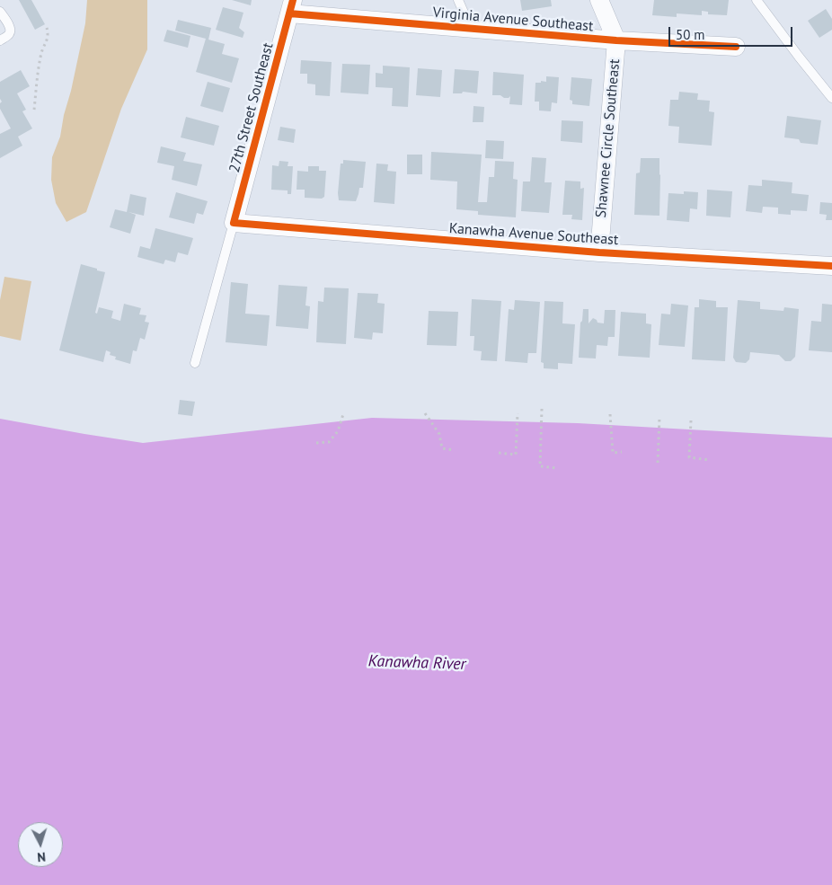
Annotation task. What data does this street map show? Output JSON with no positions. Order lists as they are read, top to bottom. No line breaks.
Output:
{"streets":{"street":["Virginia Avenue Southeast","27th Street Southeast","Shawnee Circle Southeast","Kanawha Avenue Southeast"]},"crossings":[["Virginia Avenue Southeast","27th Street Southeast"],["Virginia Avenue Southeast","Shawnee Circle Southeast"],["27th Street Southeast","Kanawha Avenue Southeast"],["Shawnee Circle Southeast","Kanawha Avenue Southeast"]],"water":["Kanawha River"],"scale_bar":"50 m","north":"bottom"}
